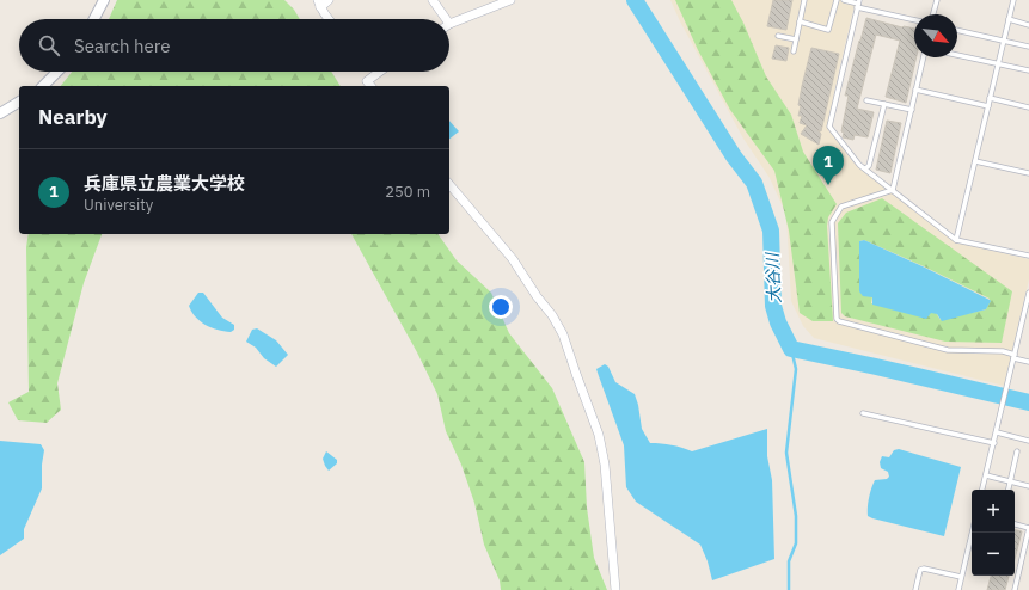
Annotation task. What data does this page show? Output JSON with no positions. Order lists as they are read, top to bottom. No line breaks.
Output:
{"water":["大谷川"],"north":"bottom right","page":{"search":"Search here","heading":"Nearby","pins":"1","list":[{"mark":"1","name":"兵庫県立農業大学校","note":"University","value":"250 m"}],"map_buttons":["+","−"]}}
